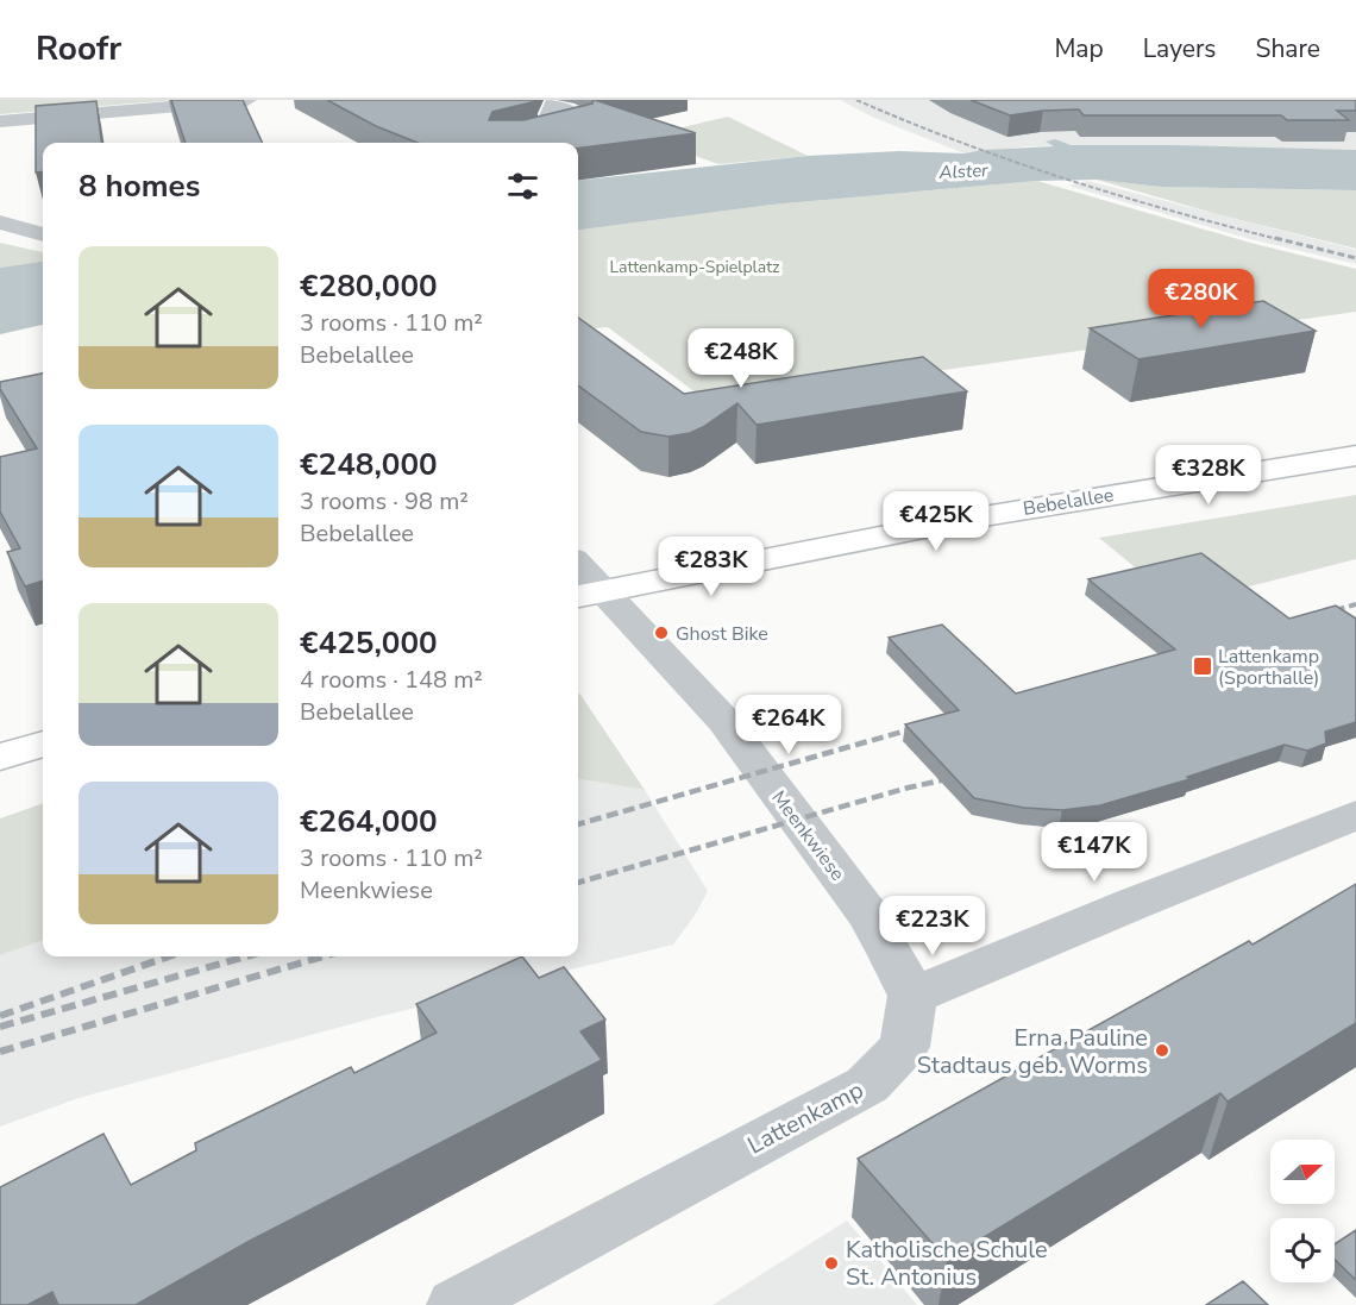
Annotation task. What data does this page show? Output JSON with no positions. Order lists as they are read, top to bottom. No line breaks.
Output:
{"streets":{"main road":["Bebelallee"],"street":["Meenkwiese","Lattenkamp"]},"crossings":[["Bebelallee","Meenkwiese"],["Meenkwiese","Lattenkamp"]],"water":["Alster"],"parks":["Lattenkamp-Spielplatz"],"places":{"other":["Ghost Bike","Erna Pauline Stadtaus geb. Worms","Katholische Schule St. Antonius"],"transit":["Lattenkamp (Sporthalle)"]},"north":"right","page":{"header":"Roofr","nav":["Map","Layers","Share"],"heading":"8 homes","list":[{"name":"€280,000","note":"3 rooms · 110 m² · Bebelallee"},{"name":"€248,000","note":"3 rooms · 98 m² · Bebelallee"},{"name":"€425,000","note":"4 rooms · 148 m² · Bebelallee"},{"name":"€264,000","note":"3 rooms · 110 m² · Meenkwiese"}],"price":["€280K","€248K","€328K","€425K","€283K","€264K","€147K","€223K"]}}
